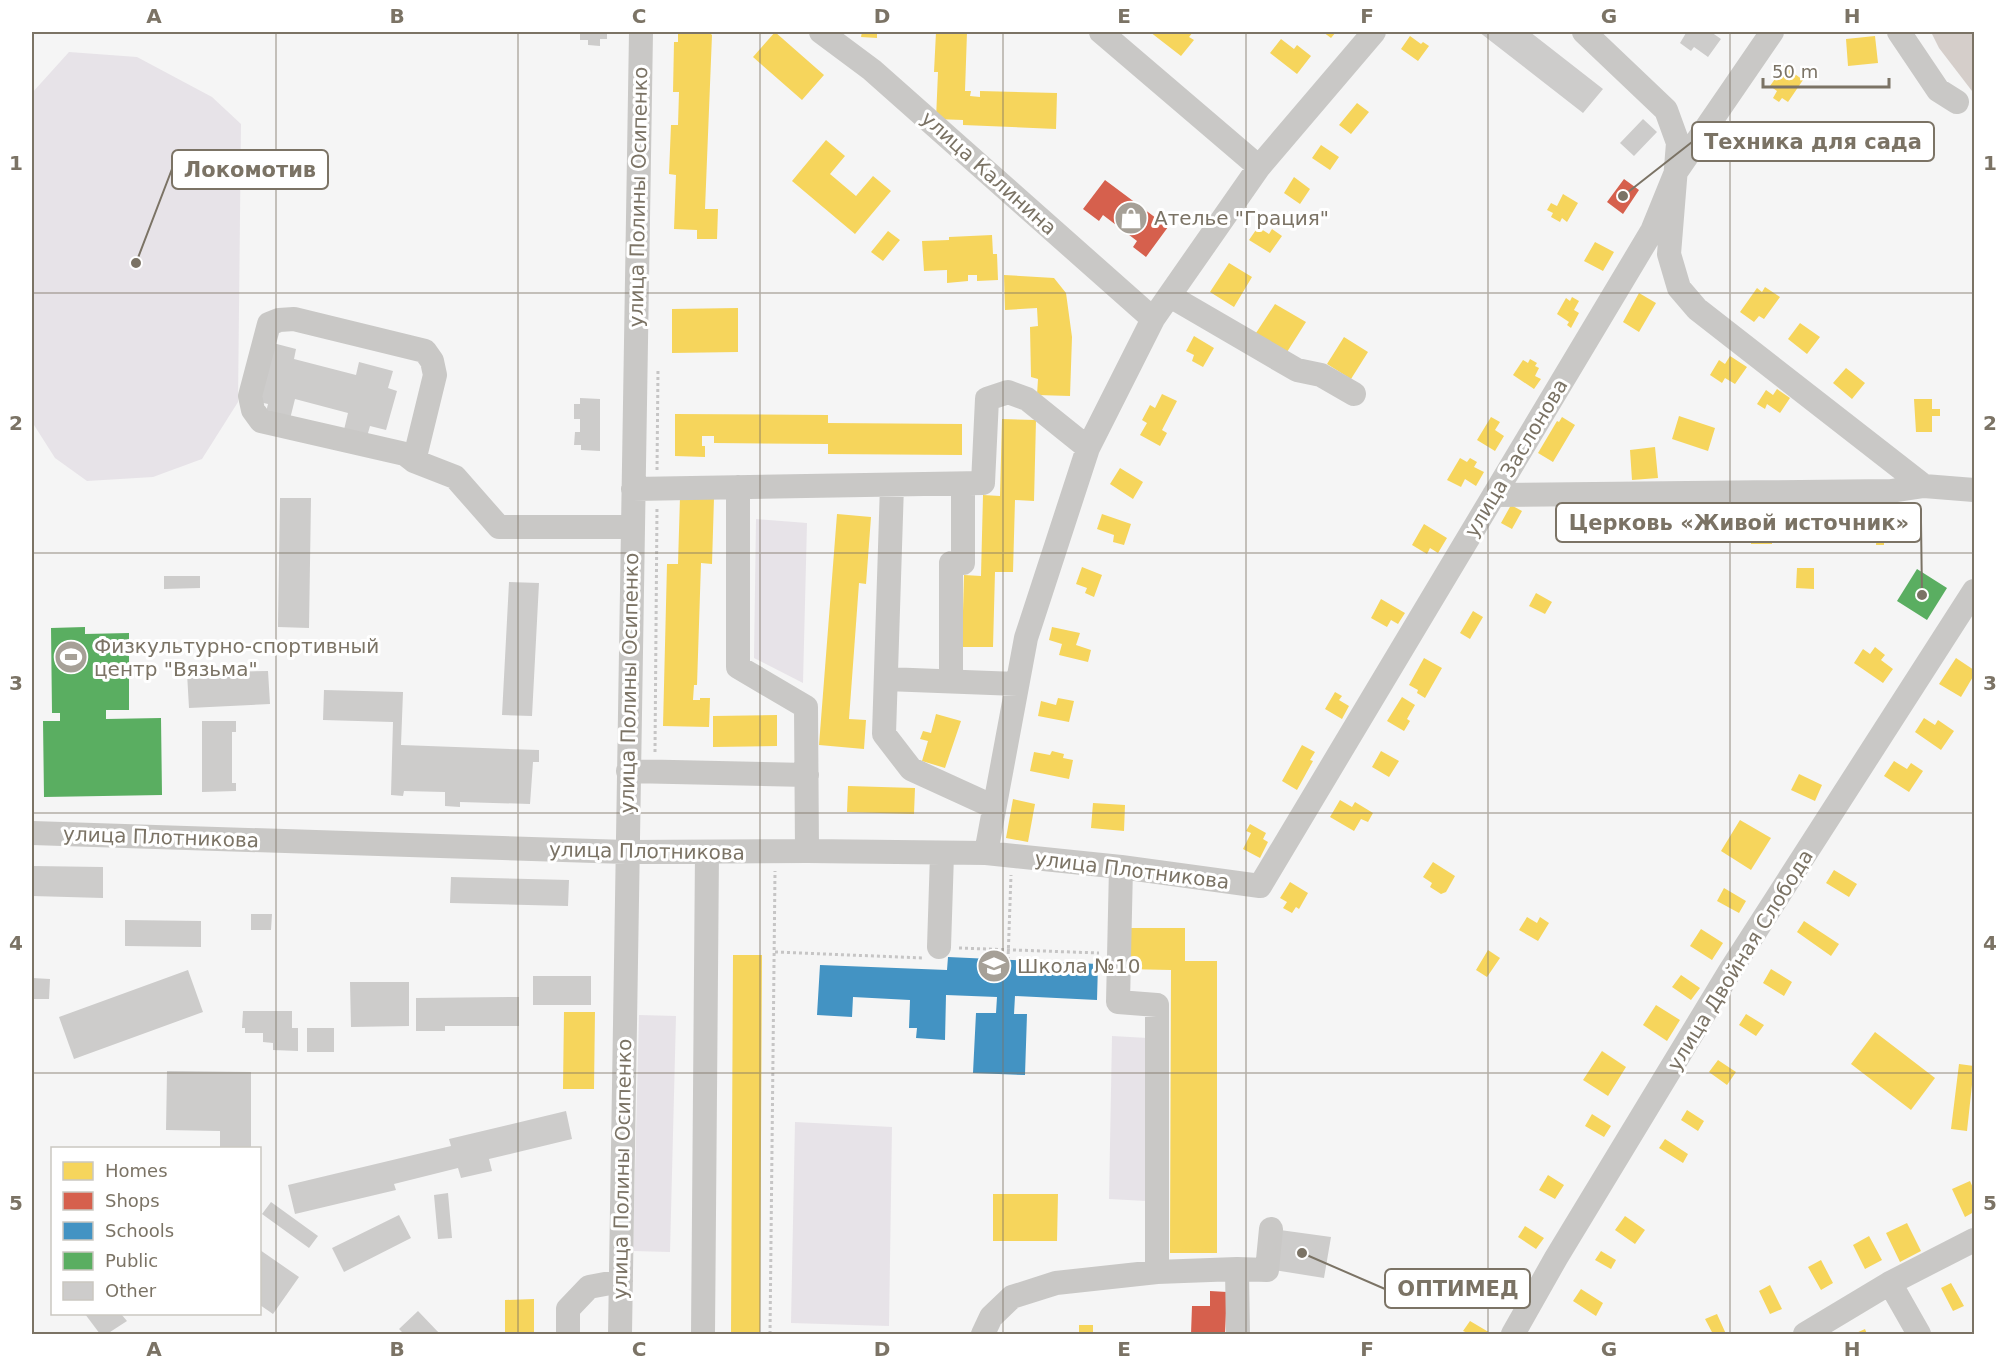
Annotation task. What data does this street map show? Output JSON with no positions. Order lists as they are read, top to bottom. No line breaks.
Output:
{"streets":{"street":["улица Калинина","улица Полины Осипенко","улица Заслонова","улица Плотникова","улица Двойная Слобода"]},"crossings":[["улица Полины Осипенко","улица Плотникова"],["улица Заслонова","улица Плотникова"]],"places":{"other":["Техника для сада","Локомотив","Церковь «Живой источник»","ОПТИМЕД"],"shop":["Ателье \"Грация\""],"sports":["Физкультурно-спортивный центр \"Вязьма\""],"school or university":["Школа №10"]},"legend":["Homes","Shops","Schools","Public","Other"],"scale_bar":"50 m","grid":{"columns":["A","B","C","D","E","F","G","H"],"rows":["1","2","3","4","5"]}}
